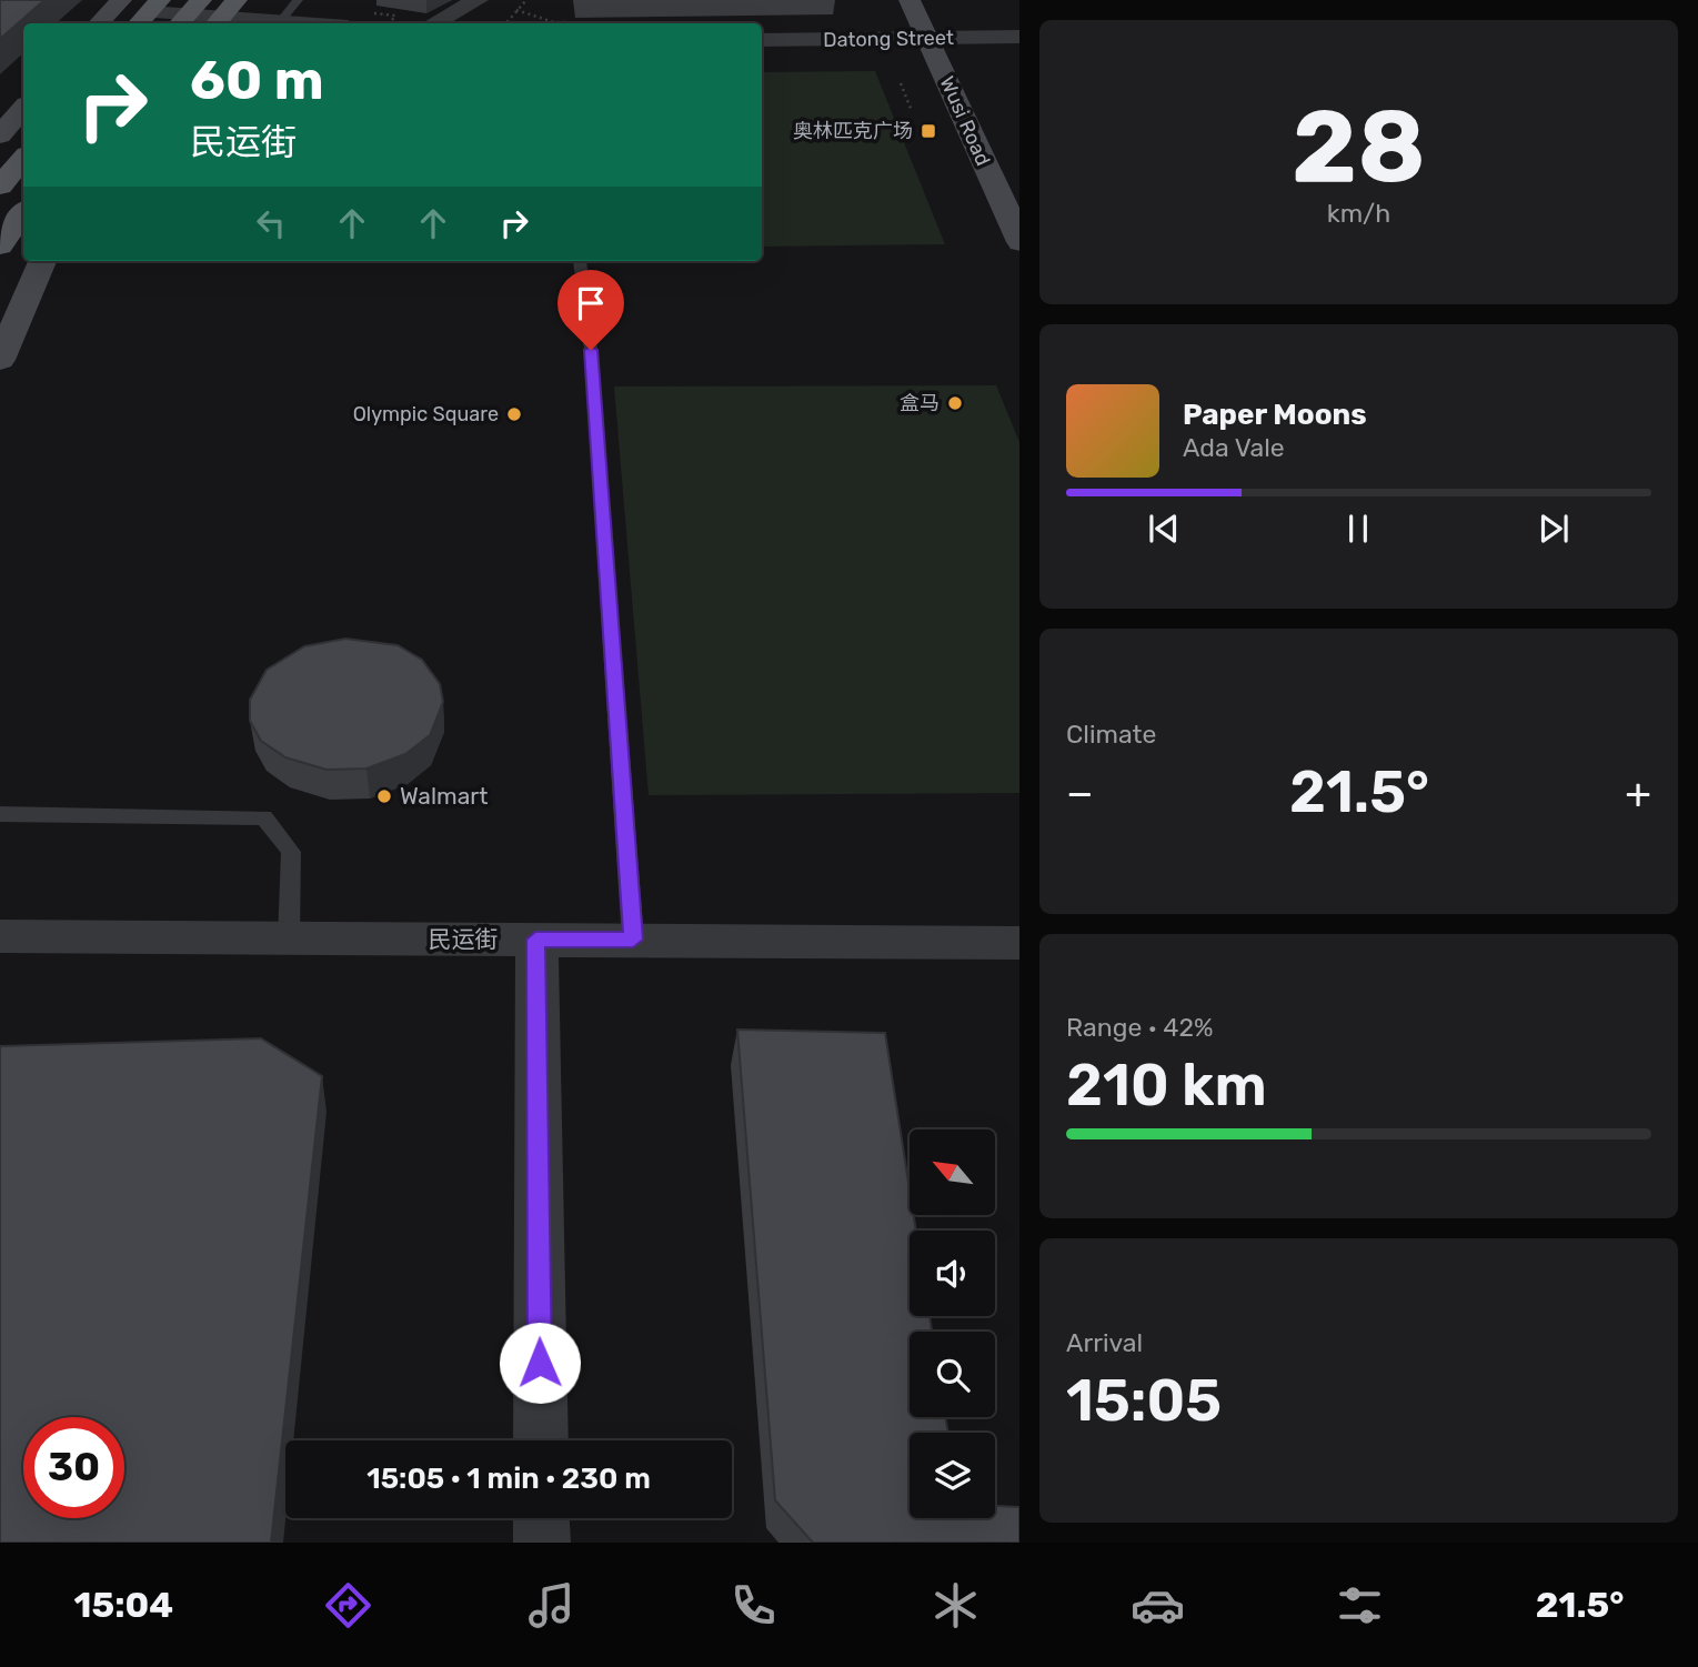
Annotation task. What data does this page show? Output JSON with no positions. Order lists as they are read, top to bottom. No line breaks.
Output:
{"streets":{"main road":["Wusi Road"],"street":["Datong Street","民运街"]},"crossings":[["Datong Street","Wusi Road"]],"places":{"transit":["奥林匹克广场"],"other":["盒马","Olympic Square","Walmart"]},"north":"top left","page":{"tile":[["28","km/h"],"Climate",["Range · 42%","210 km"],["Arrival","15:05"]],"turn":["60 m","民运街"],"song":["Paper Moons","Ada Vale"],"heat":["−","21.5°","+"],"limit":"30","trip":"15:05 · 1 min · 230 m","tabs":["15:04","21.5°"]}}
